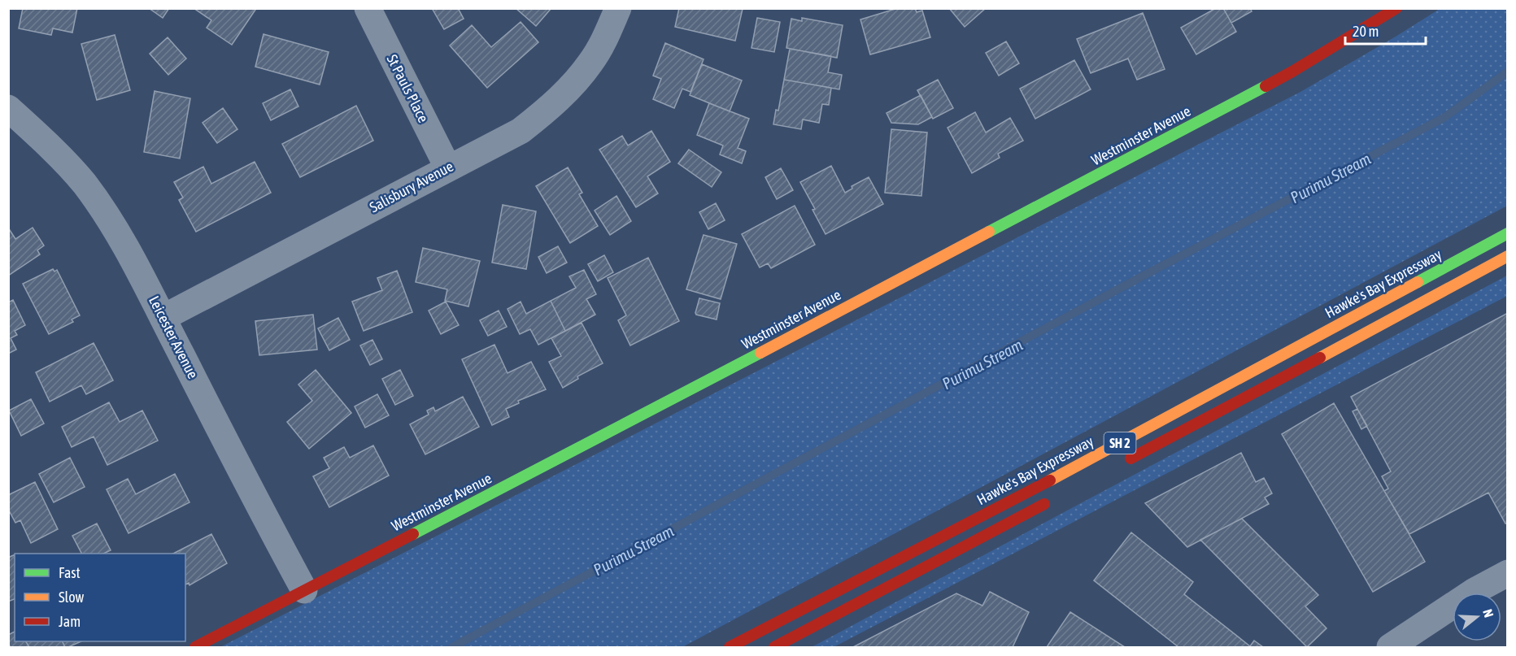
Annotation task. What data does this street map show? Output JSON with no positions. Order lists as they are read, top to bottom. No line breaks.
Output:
{"streets":{"main road":["Westminster Avenue","Hawke's Bay Expressway","SH 2"],"street":["St Pauls Place","Salisbury Avenue","Leicester Avenue"]},"crossings":[["St Pauls Place","Salisbury Avenue"],["Westminster Avenue","Leicester Avenue"],["Salisbury Avenue","Leicester Avenue"]],"water":["Purimu Stream"],"legend":["Fast","Slow","Jam"],"scale_bar":"20 m","north":"right"}
